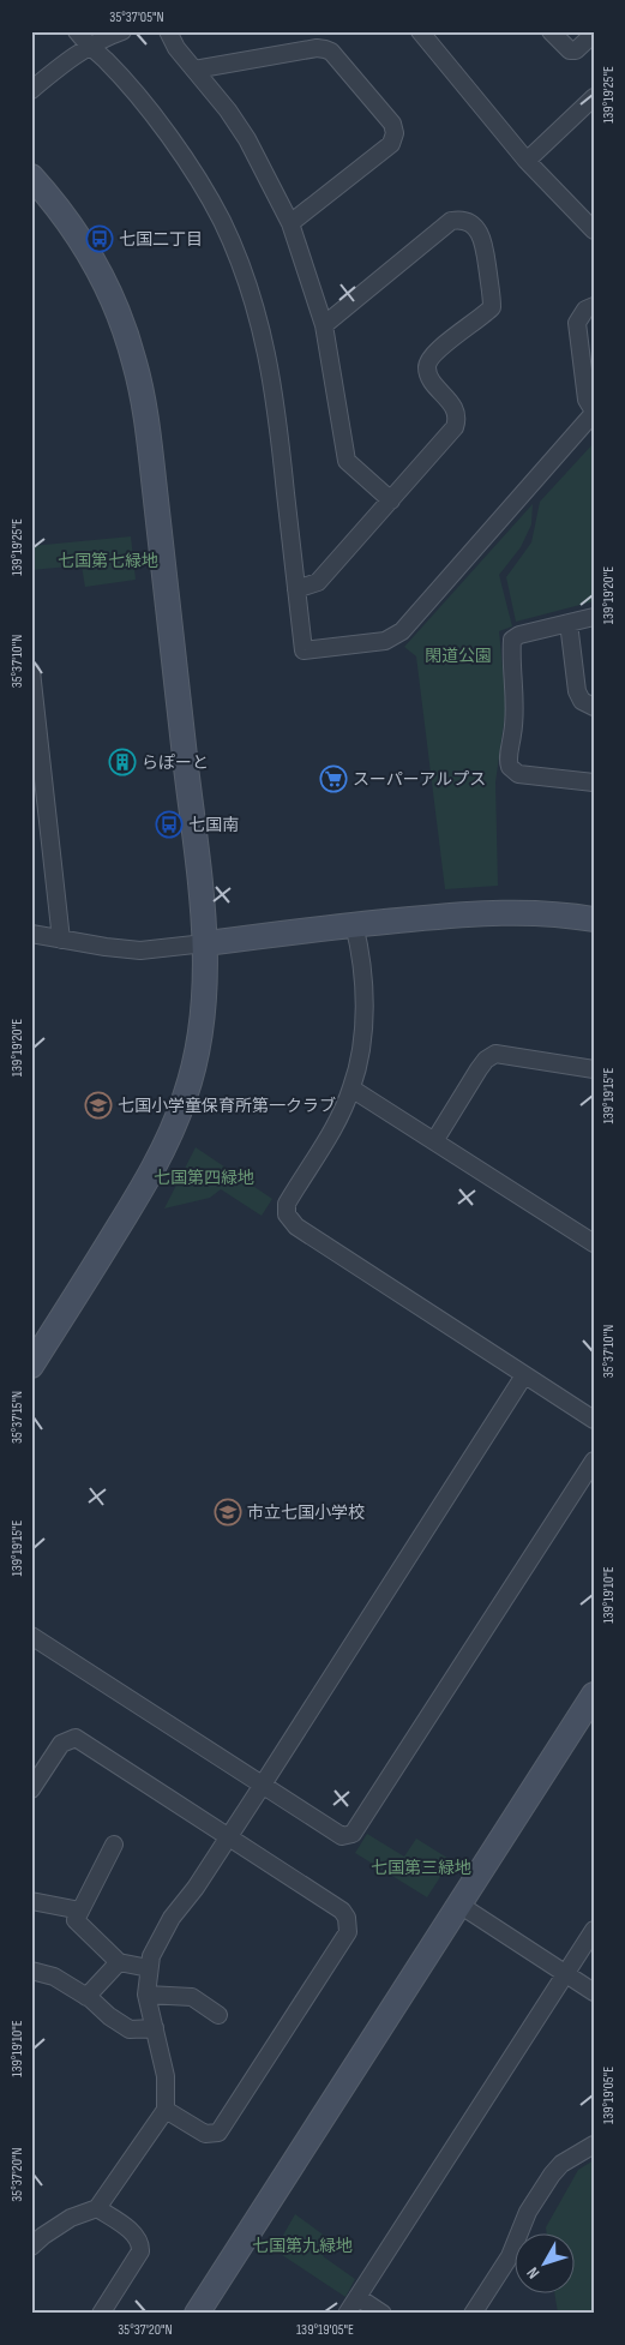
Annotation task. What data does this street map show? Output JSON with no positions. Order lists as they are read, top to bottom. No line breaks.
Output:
{"parks":["七国第七緑地","閑道公園","七国第四緑地","七国第三緑地","七国第九緑地"],"places":{"bus stop":["七国二丁目","七国南"],"building":["らぽーと"],"supermarket":["スーパーアルプス"],"school or university":["七国小学童保育所第一クラブ","市立七国小学校"]},"north":"bottom left","coordinates":["35°37'05\"N","139°19'25\"E","139°19'20\"E","35°37'10\"N","139°19'15\"E","35°37'15\"N","139°19'10\"E","139°19'05\"E","35°37'20\"N"]}
